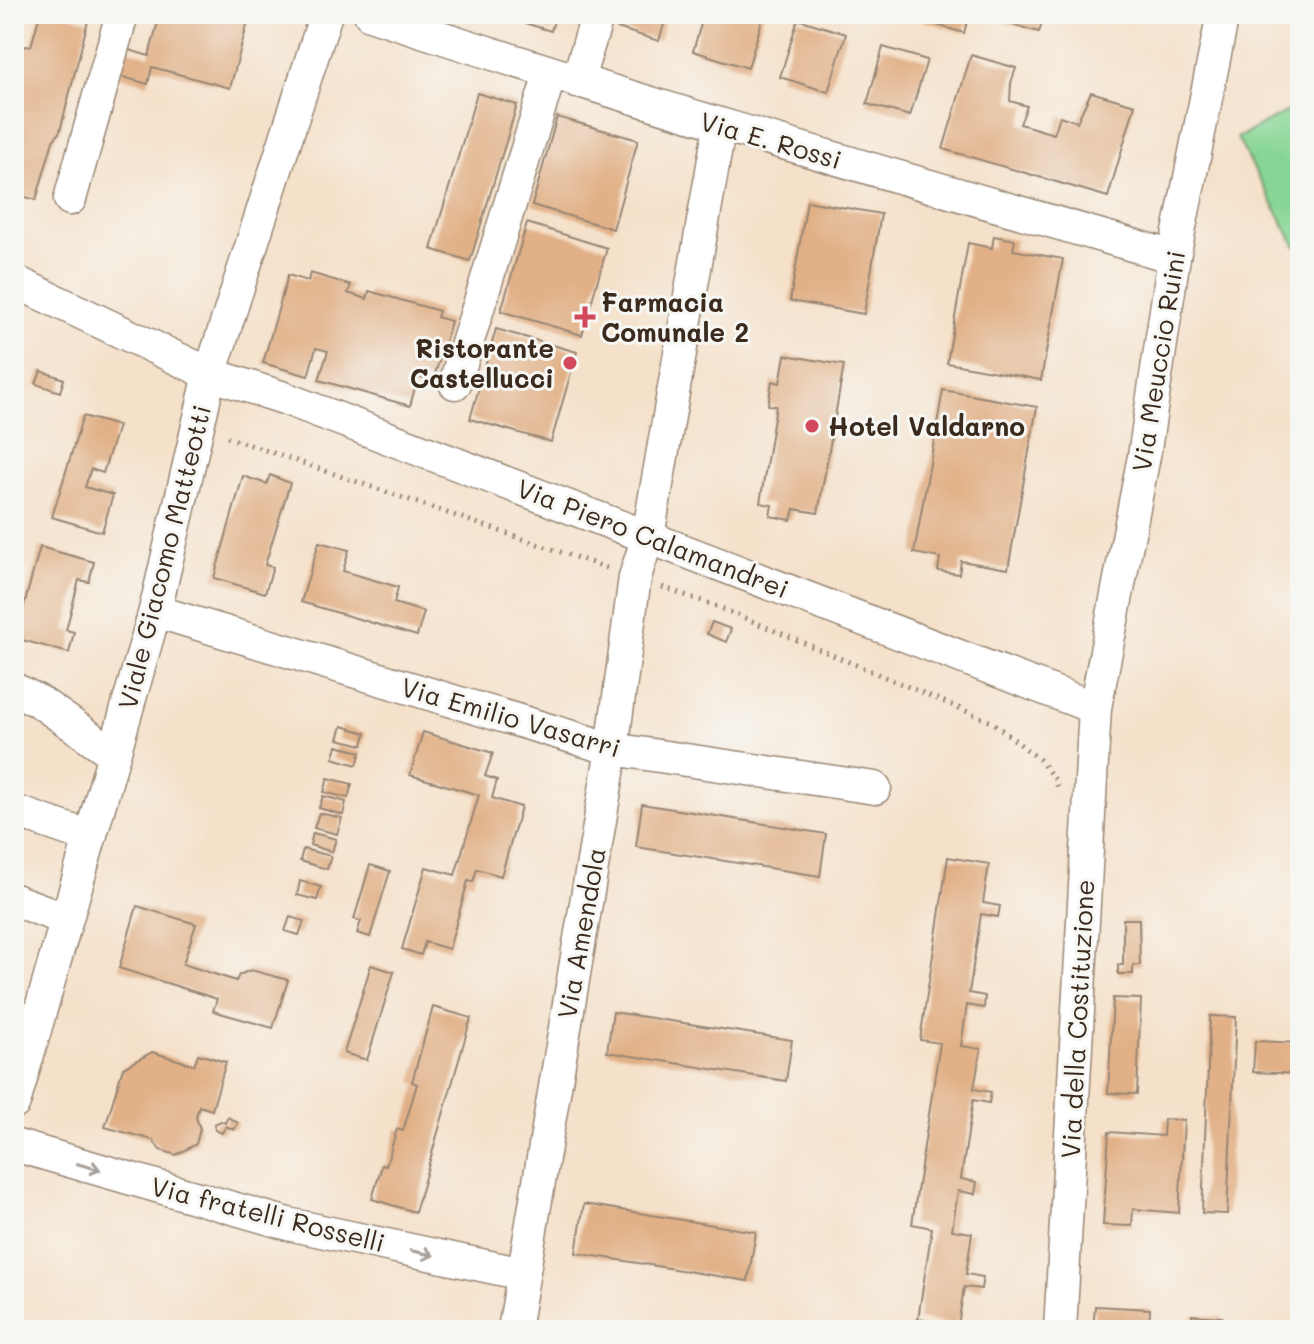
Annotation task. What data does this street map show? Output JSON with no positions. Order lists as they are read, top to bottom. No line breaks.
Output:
{"streets":{"street":["Via E. Rossi","Via Meuccio Ruini","Via Piero Calamandrei","Viale Giacomo Matteotti","Via Emilio Vasarri","Via Amendola","Via della Costituzione","Via fratelli Rosselli"]},"crossings":[["Via E. Rossi","Via Meuccio Ruini"],["Via E. Rossi","Via Amendola"],["Via Meuccio Ruini","Via Piero Calamandrei"],["Via Meuccio Ruini","Via della Costituzione"],["Via Piero Calamandrei","Viale Giacomo Matteotti"],["Via Piero Calamandrei","Via Amendola"],["Via Piero Calamandrei","Via della Costituzione"],["Viale Giacomo Matteotti","Via Emilio Vasarri"],["Via Emilio Vasarri","Via Amendola"],["Via Amendola","Via fratelli Rosselli"]],"one_way":["Via fratelli Rosselli"],"places":{"health":["Farmacia Comunale 2"],"other":["Ristorante Castellucci","Hotel Valdarno"]}}
